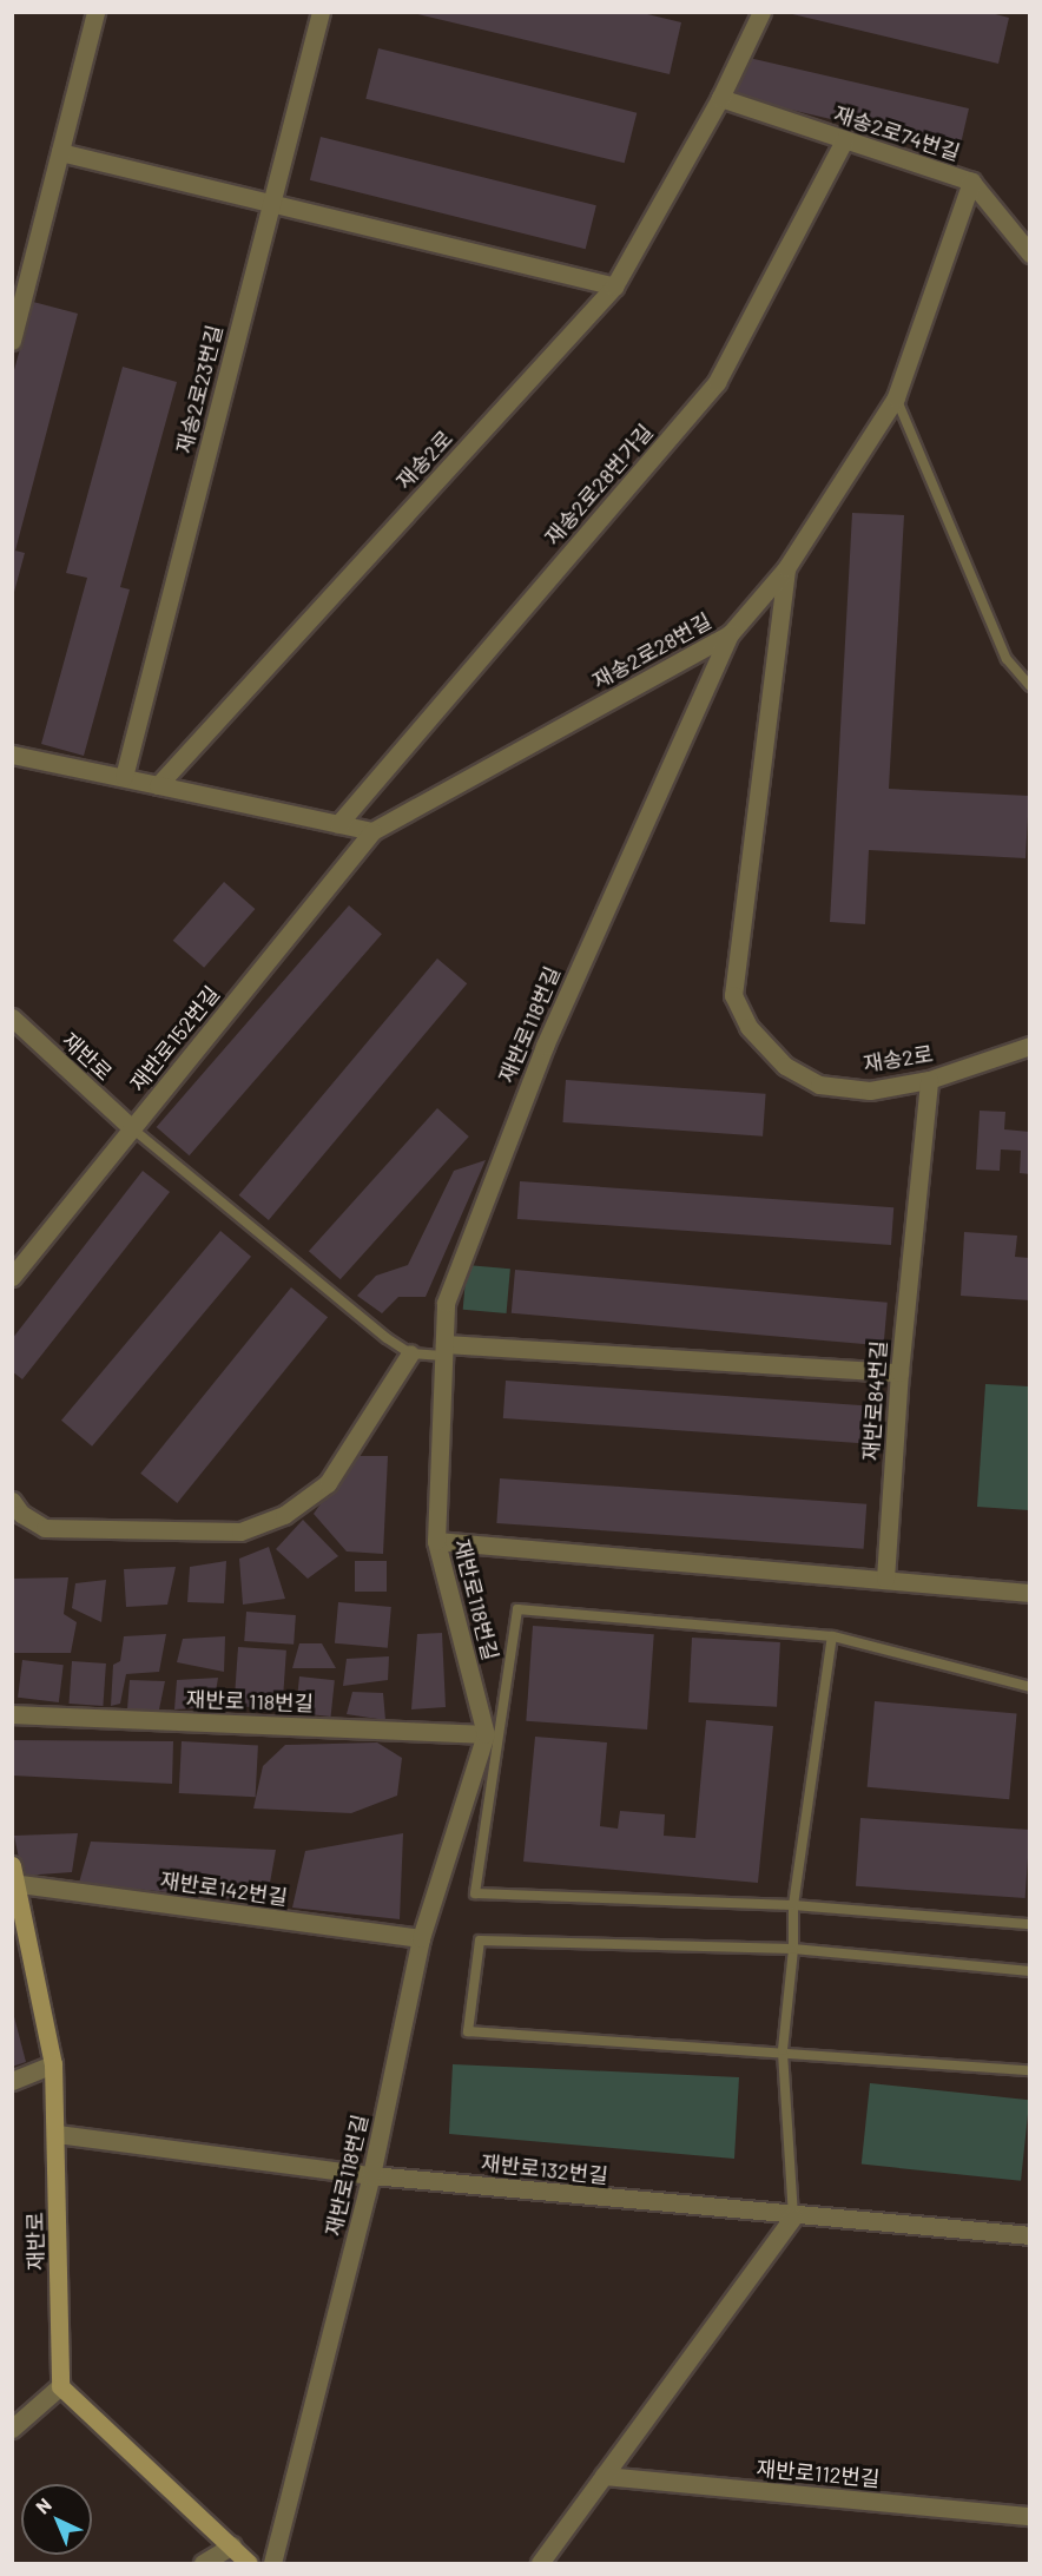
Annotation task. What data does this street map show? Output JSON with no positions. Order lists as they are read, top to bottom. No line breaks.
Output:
{"streets":{"main road":["재반로"],"street":["재송2로74번길","재송2로23번길","재송2로","재송2로28번가길","재송2로28번길","재반로118번길","재반로152번길","재반로84번길","재반로 118번길","재반로142번길","재반로132번길","재반로112번길"]},"crossings":[["재송2로74번길","재송2로"],["재송2로74번길","재송2로28번가길"],["재송2로74번길","재송2로28번길"],["재송2로","재송2로28번길"],["재송2로","재반로84번길"],["재송2로28번길","재반로118번길"],["재송2로28번길","재반로152번길"],["재반로118번길","재반로 118번길"],["재반로118번길","재반로142번길"],["재반로118번길","재반로132번길"],["재반로152번길","재반로"],["재반로","재반로142번길"],["재반로","재반로132번길"]],"north":"top left"}
